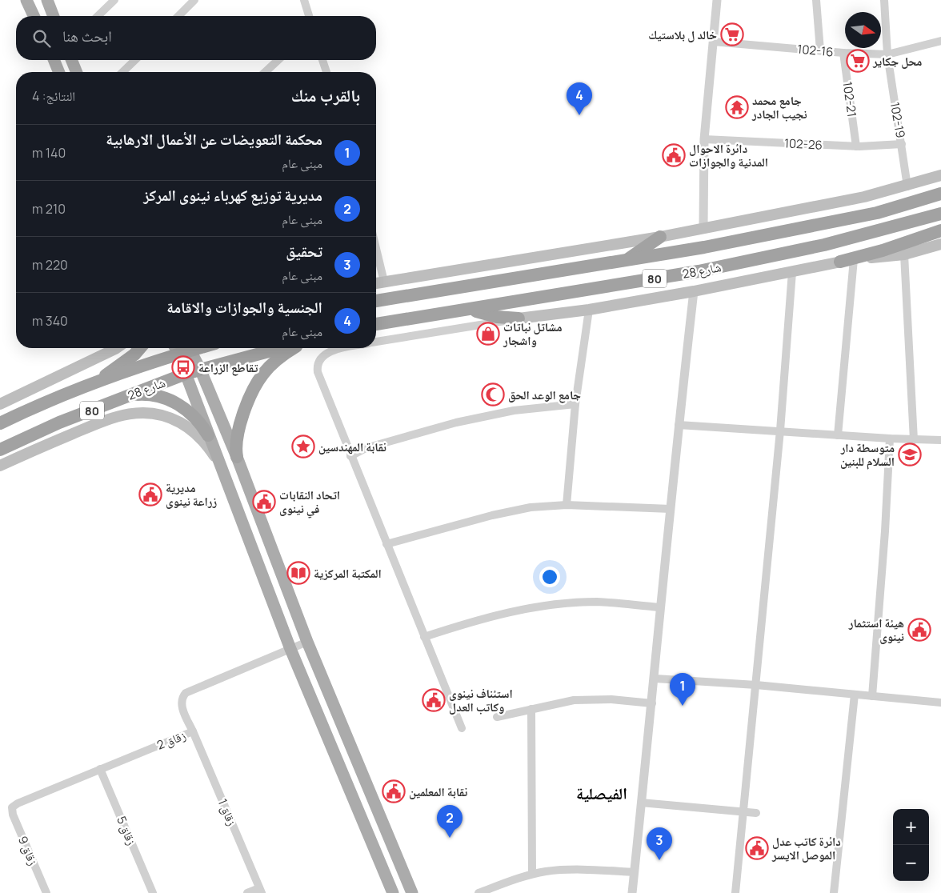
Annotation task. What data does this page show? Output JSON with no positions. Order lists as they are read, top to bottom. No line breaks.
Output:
{"streets":{"highway":["شارع 28","80"],"street":["102-16","102-21","102-19","102-26","زقاق 2","زقاق 1","زقاق 5","زقاق 9"]},"crossings":[["102-16","102-21"],["102-16","102-19"],["102-21","102-26"],["102-19","102-26"],["زقاق 2","زقاق 1"],["زقاق 2","زقاق 5"],["زقاق 2","زقاق 9"]],"districts":["الفيصلية"],"places":{"supermarket":["خالد ل بلاستيك","محل جكاير"],"temple":["جامع محمد نجيب الجادر"],"public building":["دائرة الاحوال المدنية والجوازات","مديرية زراعة نينوى","اتحاد النقابات في نينوى","هيئة استثمار نينوى","استئناف نينوى وكاتب العدل","نقابة المعلمين","دائرة كاتب عدل الموصل الايسر"],"shop":["مشاتل نباتات واشجار"],"bus stop":["تقاطع الزراعة"],"mosque":["جامع الوعد الحق"],"place":["نقابة المهندسين"],"school or university":["متوسطة دار السلام للبنين"],"library":["المكتبة المركزية"]},"north":"right","page":{"search":"ابحث هنا","heading":["بالقرب منك","النتائج: 4"],"pins":["4","1","2","3"],"list":[{"mark":"1","name":"محكمة التعويضات عن الأعمال الارهابية","note":"مبنى عام","value":"140 m"},{"mark":"2","name":"مديرية توزيع كهرباء نينوى المركز","note":"مبنى عام","value":"210 m"},{"mark":"3","name":"تحقيق","note":"مبنى عام","value":"220 m"},{"mark":"4","name":"الجنسية والجوازات والاقامة","note":"مبنى عام","value":"340 m"}],"map_buttons":["+","−"]}}
